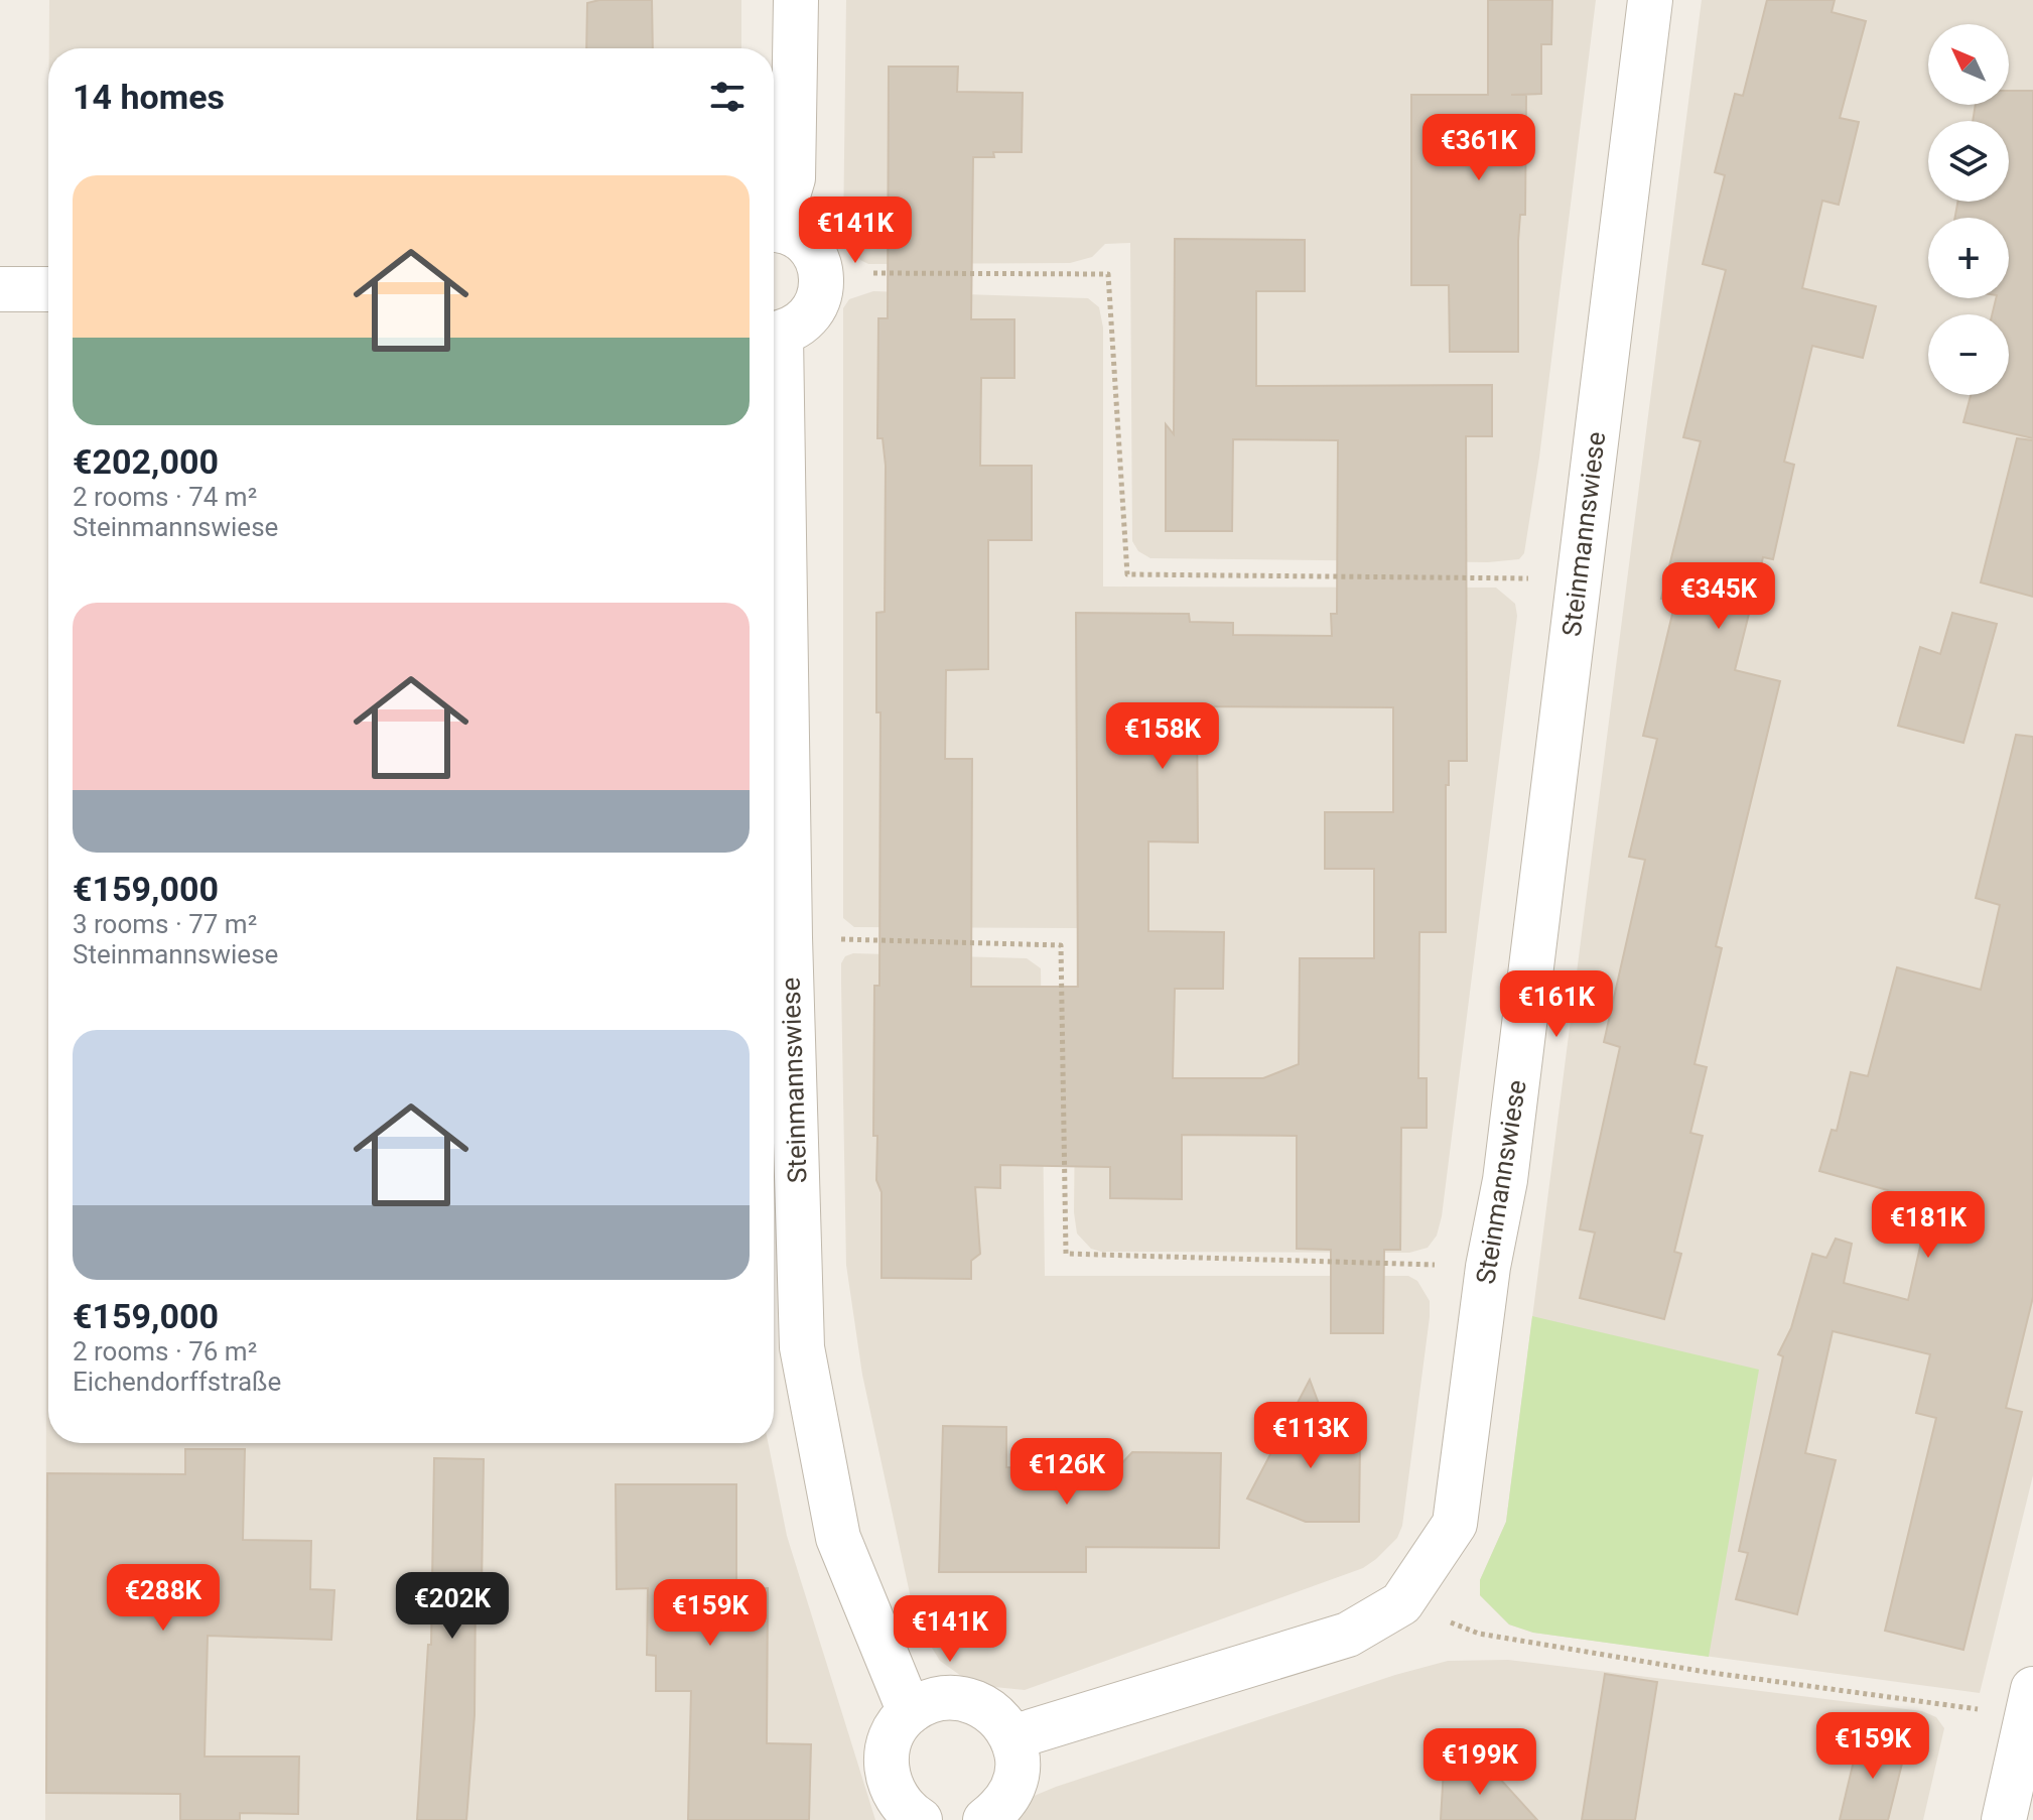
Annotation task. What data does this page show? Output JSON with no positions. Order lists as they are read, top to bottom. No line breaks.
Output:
{"streets":{"street":["Steinmannswiese"]},"north":"top left","page":{"map_buttons":["+","−"],"heading":"14 homes","price":["€361K","€141K","€345K","€158K","€161K","€181K","€113K","€126K","€288K","€202K","€159K","€141K","€159K","€199K"],"list":[{"name":"€202,000","note":"2 rooms · 74 m² · Steinmannswiese"},{"name":"€159,000","note":"3 rooms · 77 m² · Steinmannswiese"},{"name":"€159,000","note":"2 rooms · 76 m² · Eichendorffstraße"}]}}
